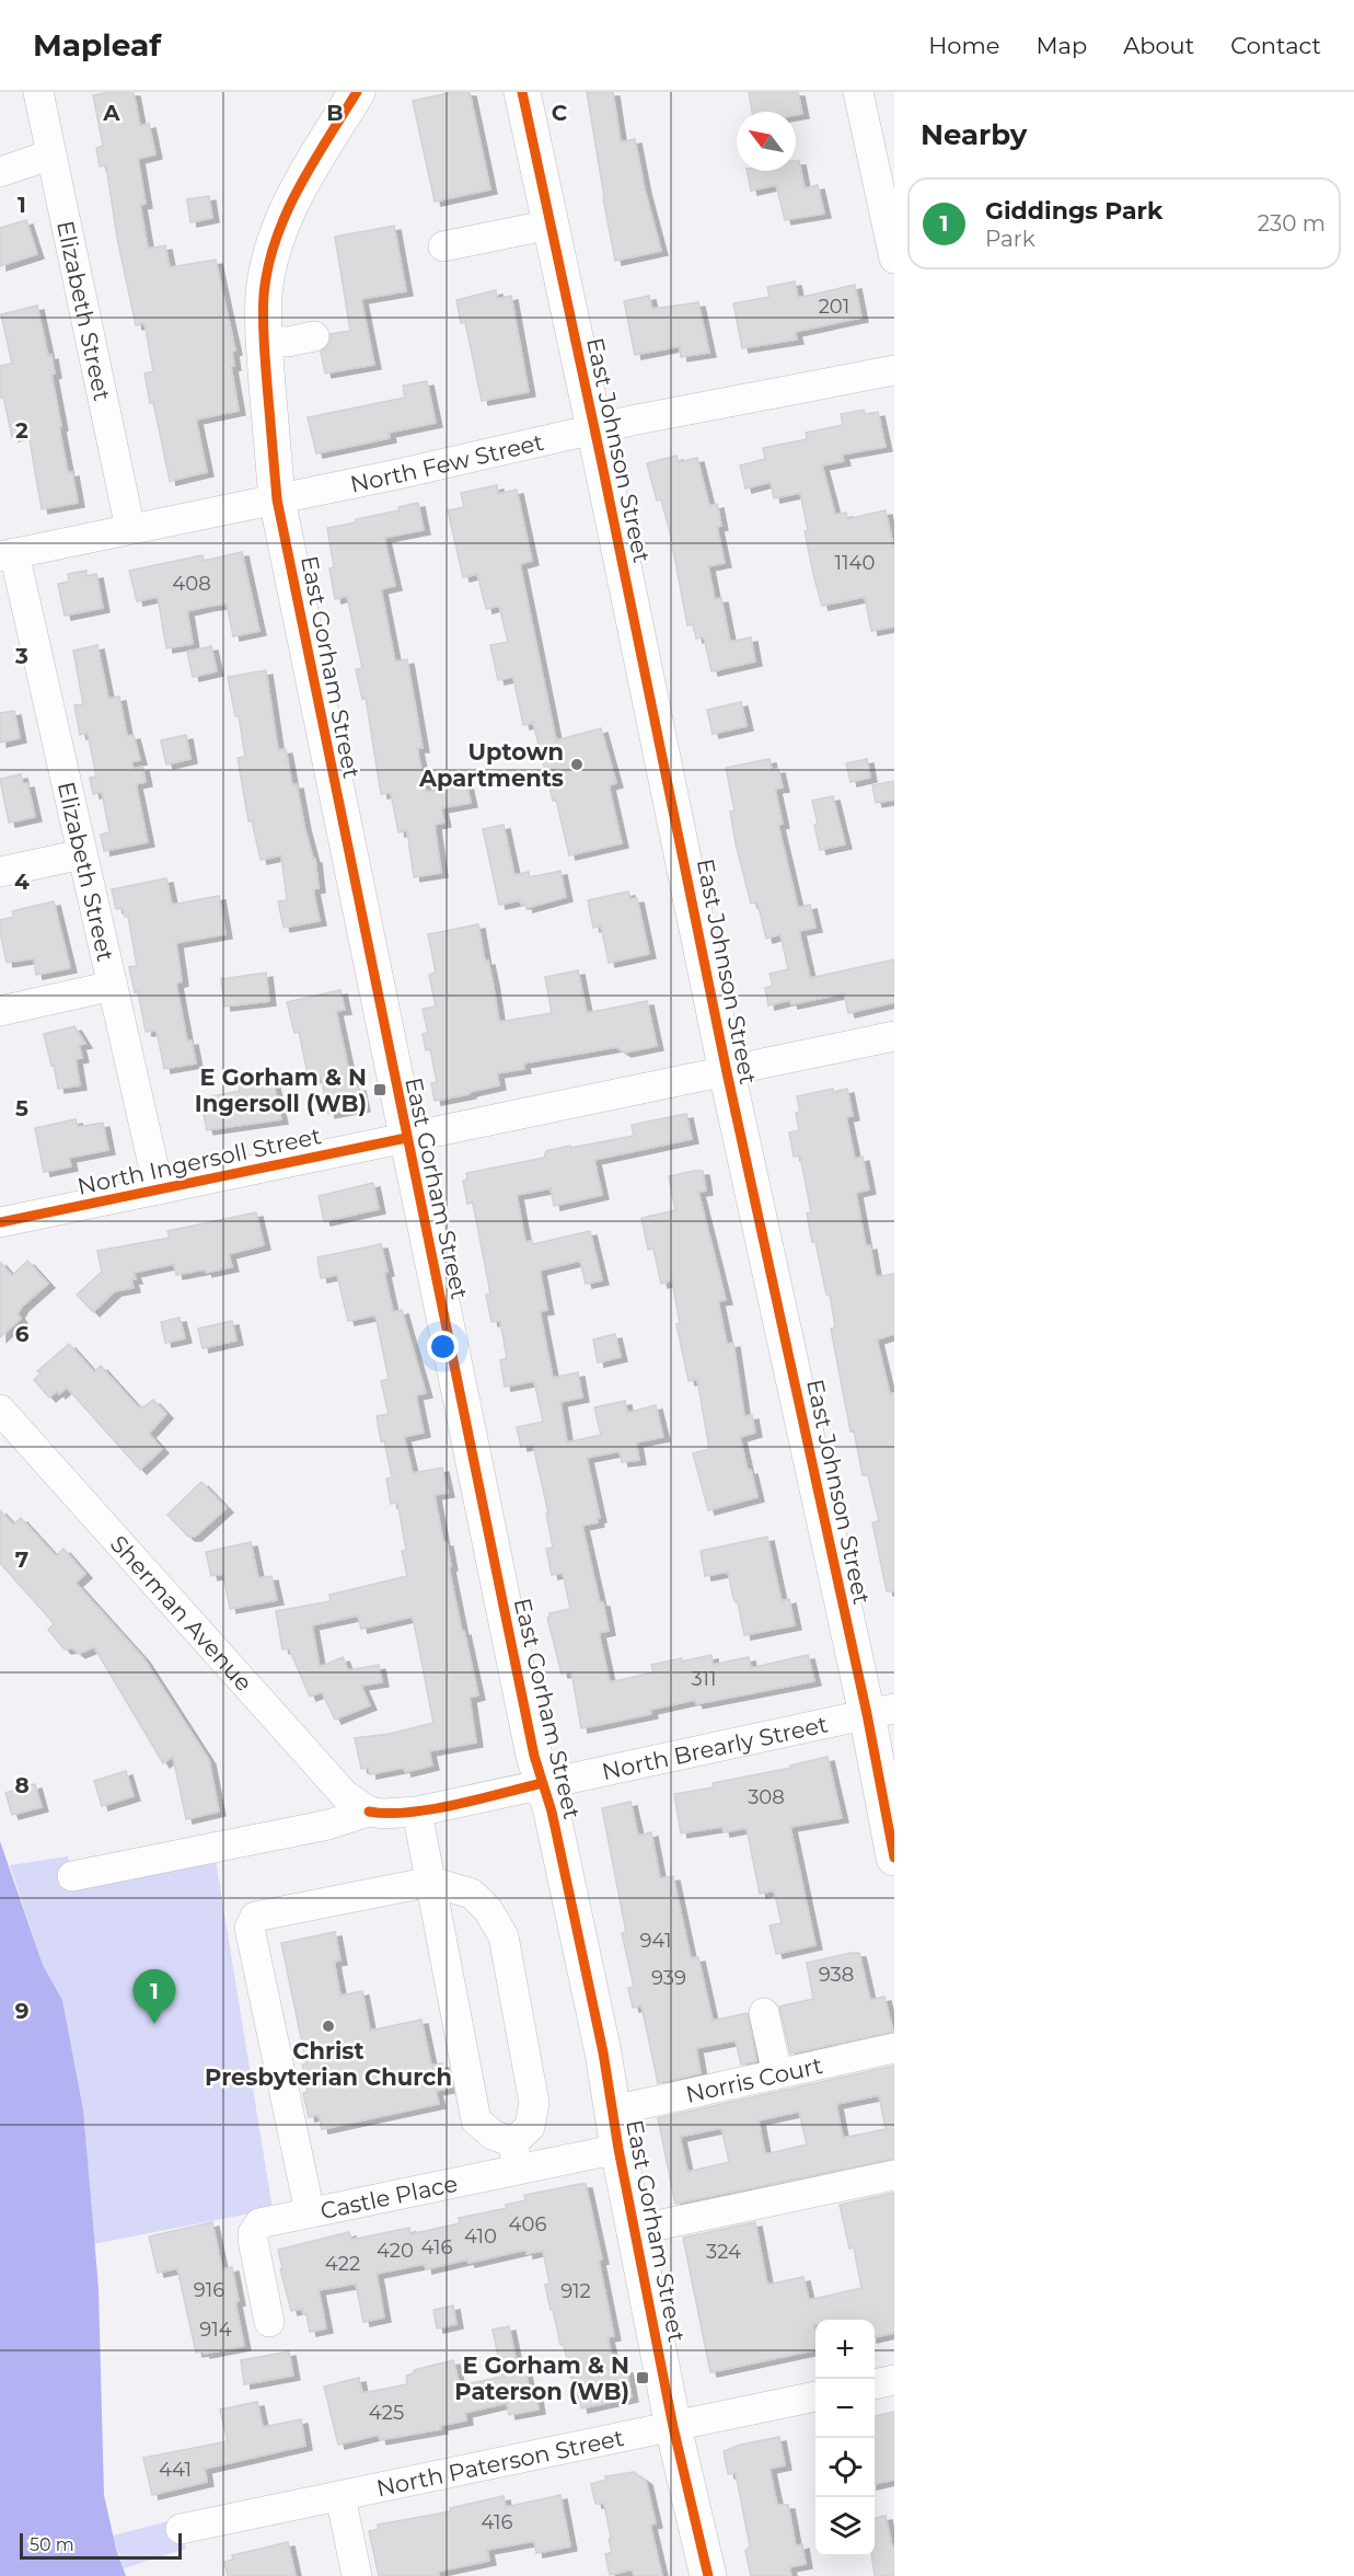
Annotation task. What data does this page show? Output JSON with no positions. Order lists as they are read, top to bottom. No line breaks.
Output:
{"streets":{"main road":["East Johnson Street","East Gorham Street"],"street":["Elizabeth Street","North Few Street","North Ingersoll Street","Sherman Avenue","North Brearly Street","Norris Court","Castle Place","North Paterson Street"]},"crossings":[["Elizabeth Street","North Few Street"],["Elizabeth Street","North Ingersoll Street"],["East Johnson Street","North Few Street"],["East Johnson Street","North Ingersoll Street"],["East Johnson Street","North Brearly Street"],["North Few Street","East Gorham Street"],["East Gorham Street","North Ingersoll Street"],["East Gorham Street","North Brearly Street"],["East Gorham Street","Norris Court"],["East Gorham Street","Castle Place"],["East Gorham Street","North Paterson Street"],["Sherman Avenue","North Brearly Street"]],"places":{"other":["Uptown Apartments","Christ Presbyterian Church"],"transit":["E Gorham & N Ingersoll (WB)","E Gorham & N Paterson (WB)"]},"house_numbers":["201","1140","408","311","308","941","938","939","406","410","416","420","324","422","916","912","914","425","441","416"],"scale_bar":"50 m","north":"top left","page":{"header":"Mapleaf","nav":["Home","Map","About","Contact"],"heading":"Nearby","list":[{"mark":"1","name":"Giddings Park","note":"Park","value":"230 m"}],"pins":"1","map_buttons":["+","−"],"scale":"50 m"},"grid":{"columns":["A","B","C"],"rows":["1","2","3","4","5","6","7","8","9"]}}
